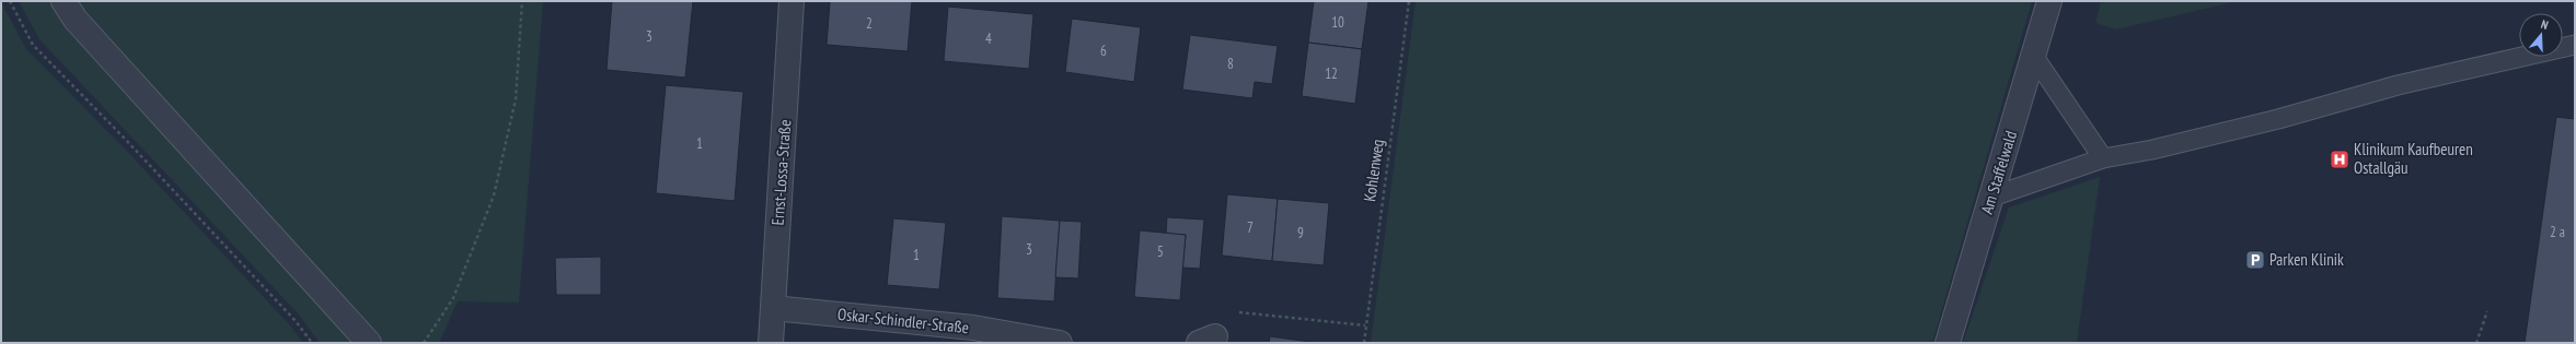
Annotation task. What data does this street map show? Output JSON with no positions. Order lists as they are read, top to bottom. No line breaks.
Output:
{"streets":{"street":["Ernst-Lossa-Straße","Am Staffelwald","Oskar-Schindler-Straße"],"path":["Kohlenweg"]},"crossings":[["Ernst-Lossa-Straße","Oskar-Schindler-Straße"]],"places":{"hospital":["Klinikum Kaufbeuren Ostallgäu"],"parking":["Parken Klinik"]},"house_numbers":["10","2","3","4","6","8","12","1","7","2 a","9","3","5","1"],"north":"top"}
